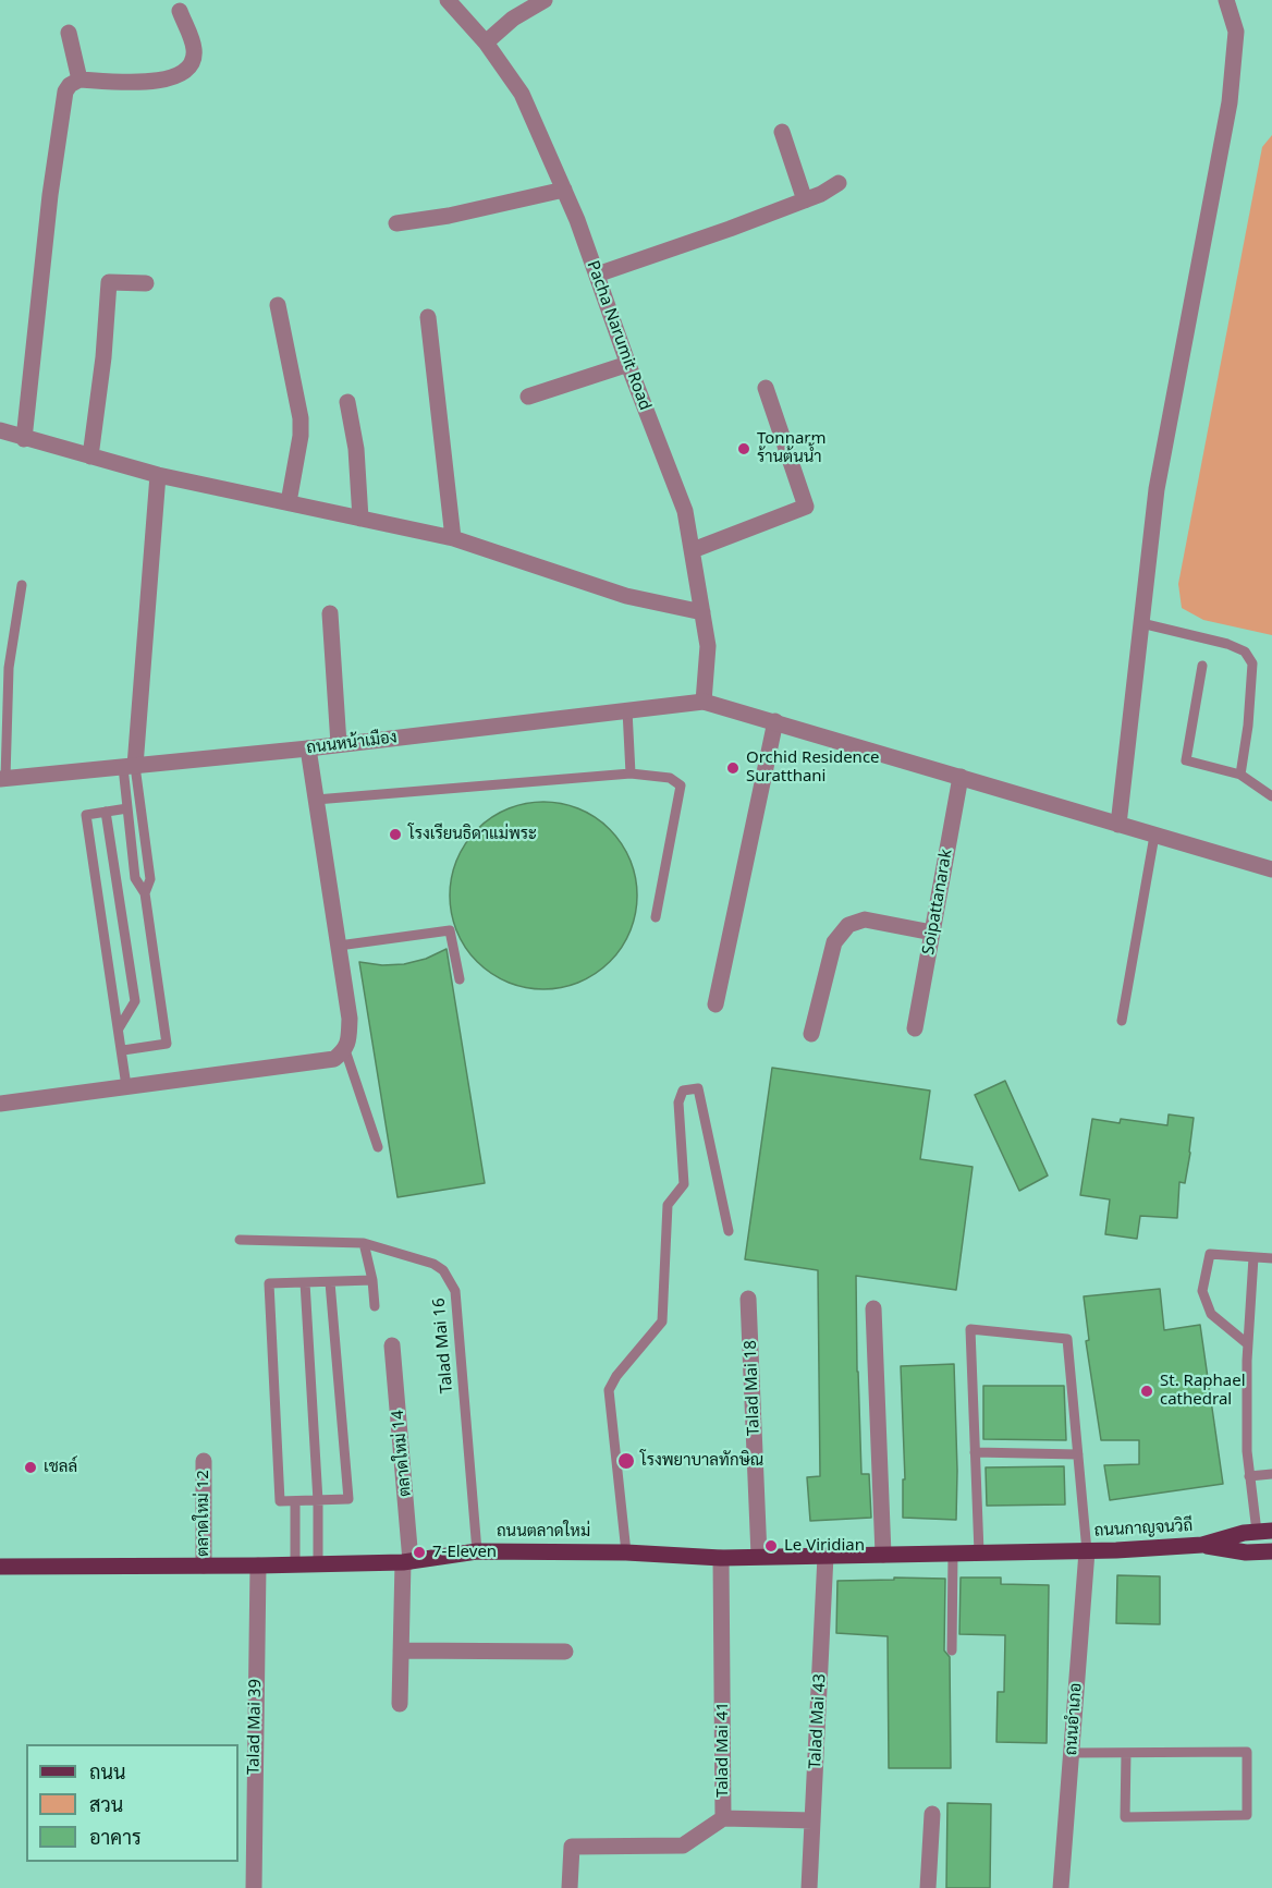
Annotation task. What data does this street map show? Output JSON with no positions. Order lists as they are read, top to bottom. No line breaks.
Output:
{"streets":{"main road":["ถนนกาญจนวิถี","ถนนตลาดใหม่"],"street":["Pacha Narumit Road","ถนนหน้าเมือง","Soipattanarak","Talad Mai 18","ตลาดใหม่ 14","ตลาดใหม่ 12","ถนนอำเภอ","Talad Mai 43","Talad Mai 39","Talad Mai 41"],"lane":["Talad Mai 16"]},"crossings":[["Pacha Narumit Road","ถนนหน้าเมือง"],["Talad Mai 16","ถนนตลาดใหม่"],["Talad Mai 18","ถนนตลาดใหม่"],["ตลาดใหม่ 14","ถนนตลาดใหม่"],["ตลาดใหม่ 12","ถนนตลาดใหม่"],["ถนนกาญจนวิถี","ถนนตลาดใหม่"],["ถนนกาญจนวิถี","ถนนอำเภอ"],["ถนนตลาดใหม่","ถนนอำเภอ"],["ถนนตลาดใหม่","Talad Mai 43"],["ถนนตลาดใหม่","Talad Mai 39"],["ถนนตลาดใหม่","Talad Mai 41"]],"places":["Tonnarm ร้านต้นน้ำ","Orchid Residence Suratthani","โรงเรียนธิดาแม่พระ","St. Raphael cathedral","โรงพยาบาลทักษิณ","เชลล์","Le Viridian","7-Eleven"],"legend":["ถนน","สวน","อาคาร"]}
